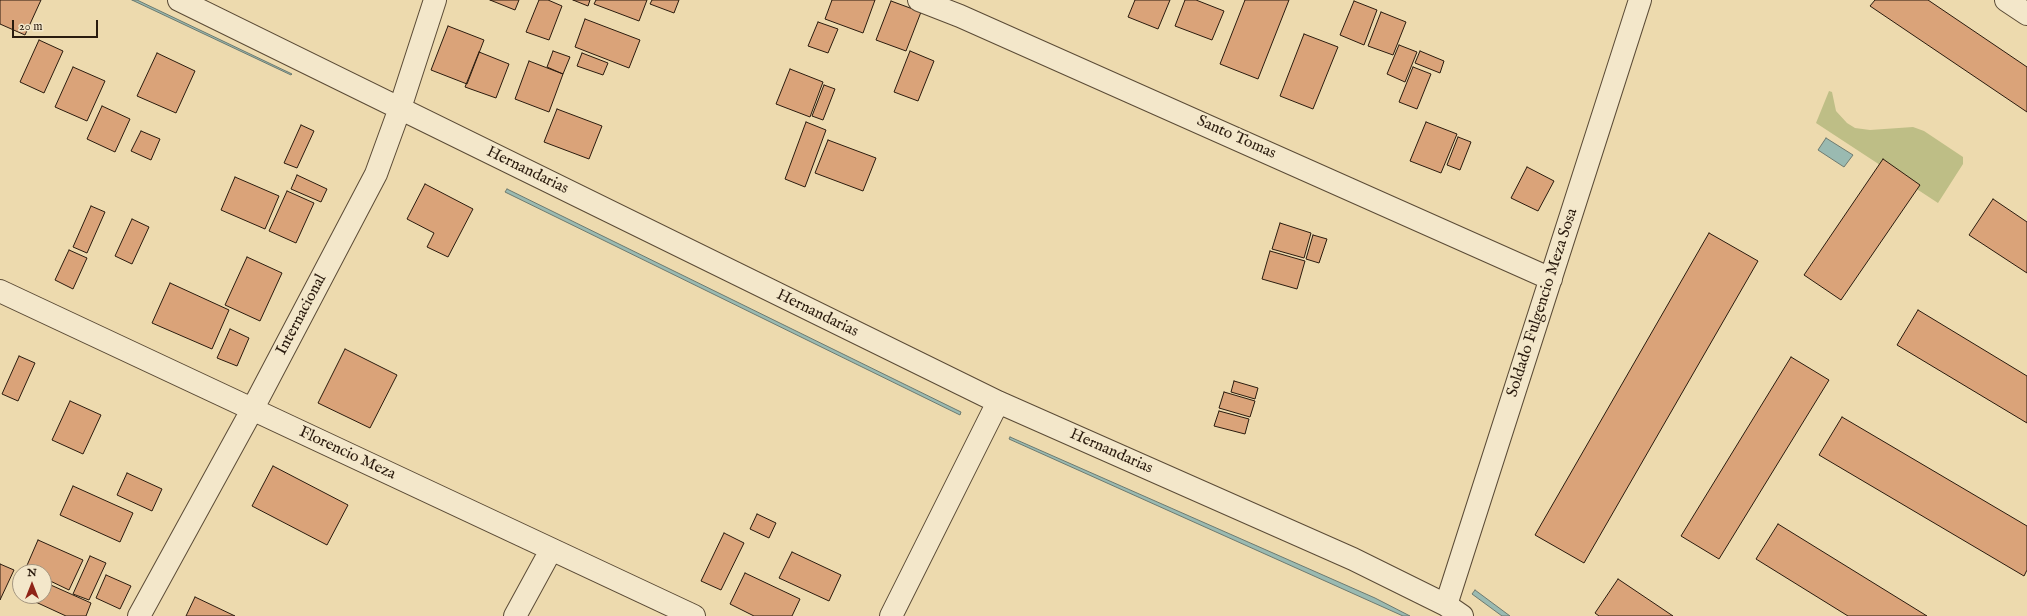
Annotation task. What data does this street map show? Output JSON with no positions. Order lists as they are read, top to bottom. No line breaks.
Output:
{"streets":{"street":["Santo Tomas","Hernandarias","Soldado Fulgencio Meza Sosa","Internacional","Florencio Meza"]},"crossings":[["Santo Tomas","Soldado Fulgencio Meza Sosa"],["Hernandarias","Soldado Fulgencio Meza Sosa"],["Hernandarias","Internacional"],["Internacional","Florencio Meza"]],"scale_bar":"20 m","north":"top"}
